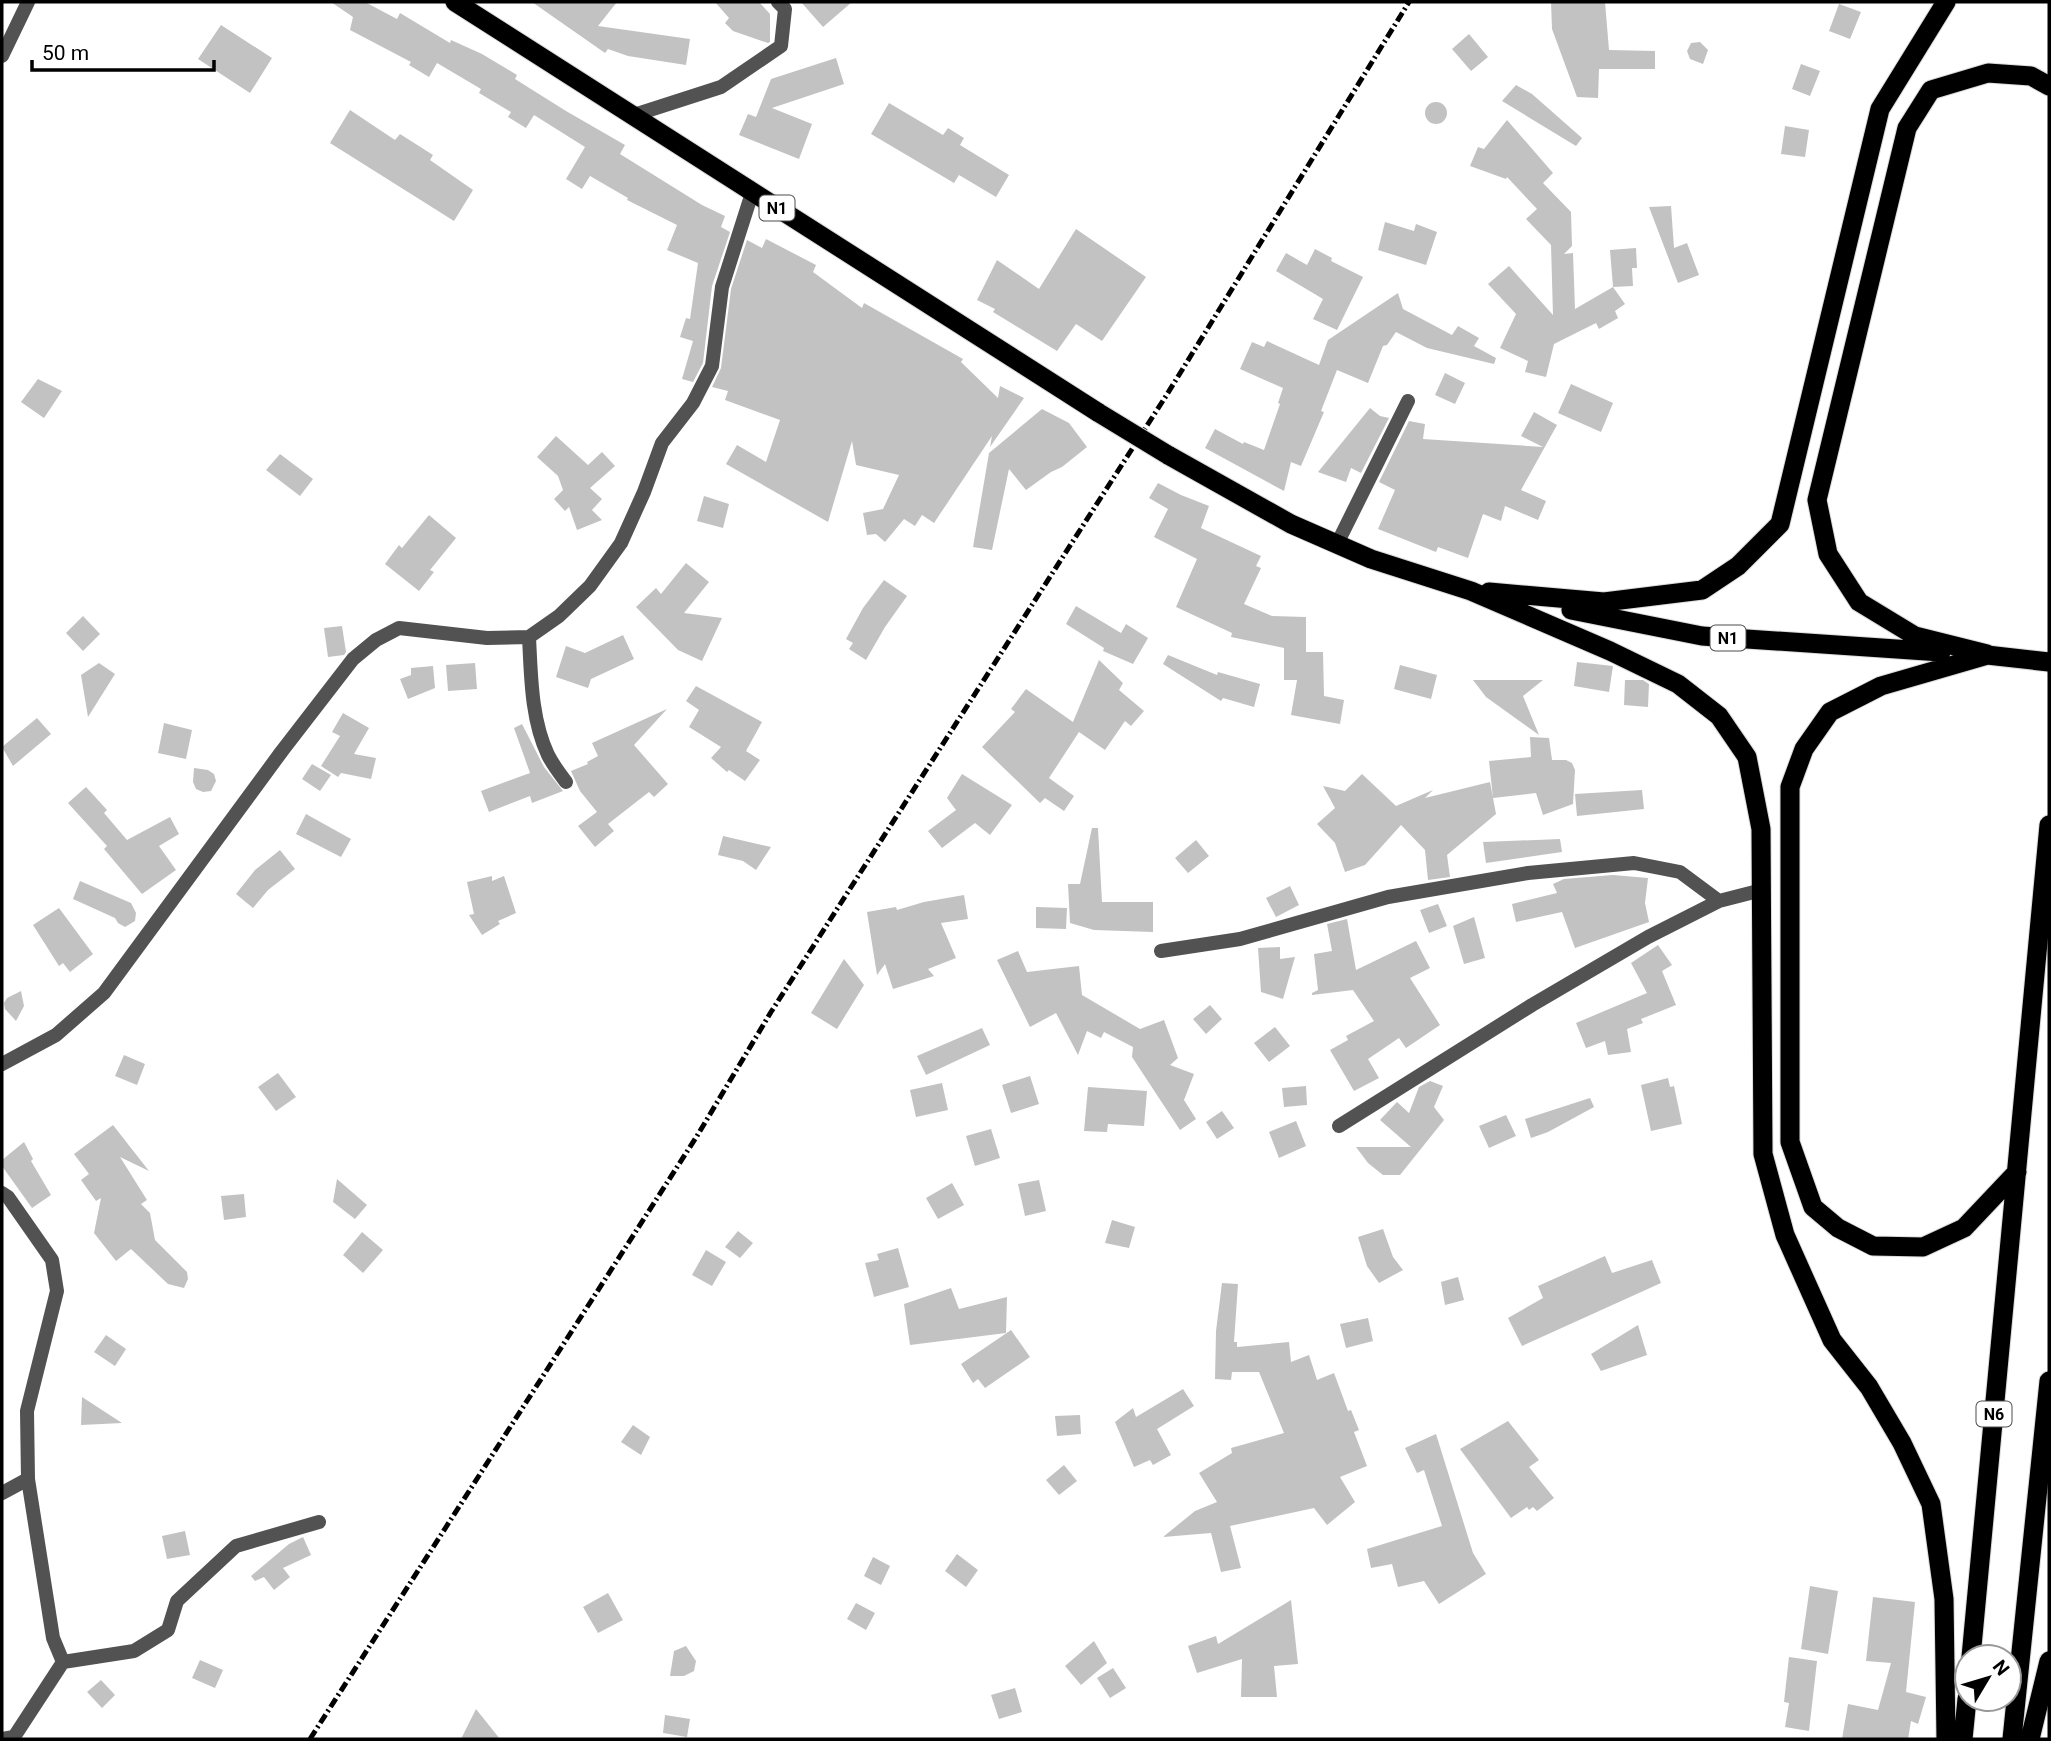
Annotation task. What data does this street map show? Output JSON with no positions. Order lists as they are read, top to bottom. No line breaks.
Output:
{"streets":{"highway":["N1","N6"]},"scale_bar":"50 m","north":"top right"}
